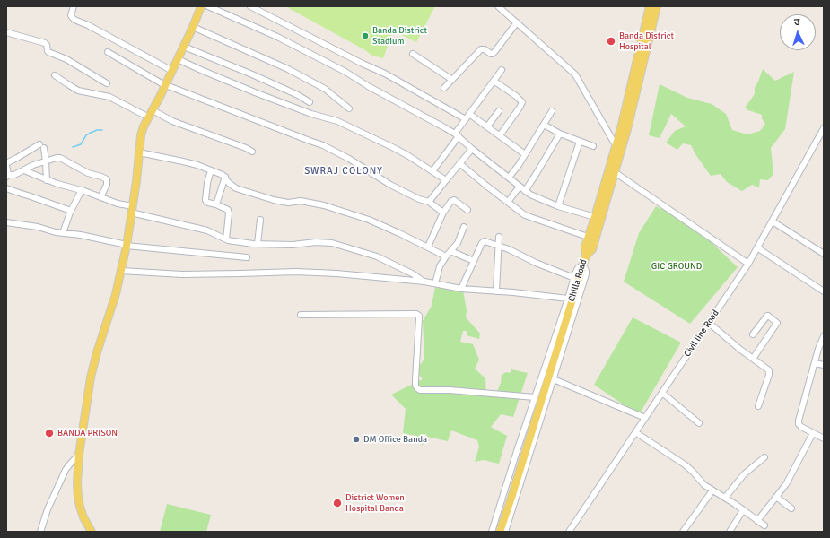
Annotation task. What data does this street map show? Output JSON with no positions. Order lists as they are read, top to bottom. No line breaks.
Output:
{"streets":{"main road":["Chilla Road"],"street":["Civil line Road"]},"districts":["SWRAJ COLONY"],"parks":["GIC GROUND"],"places":["Banda District Stadium","Banda District Hospital","BANDA PRISON","DM Office Banda","District Women Hospital Banda"],"north":"top"}
